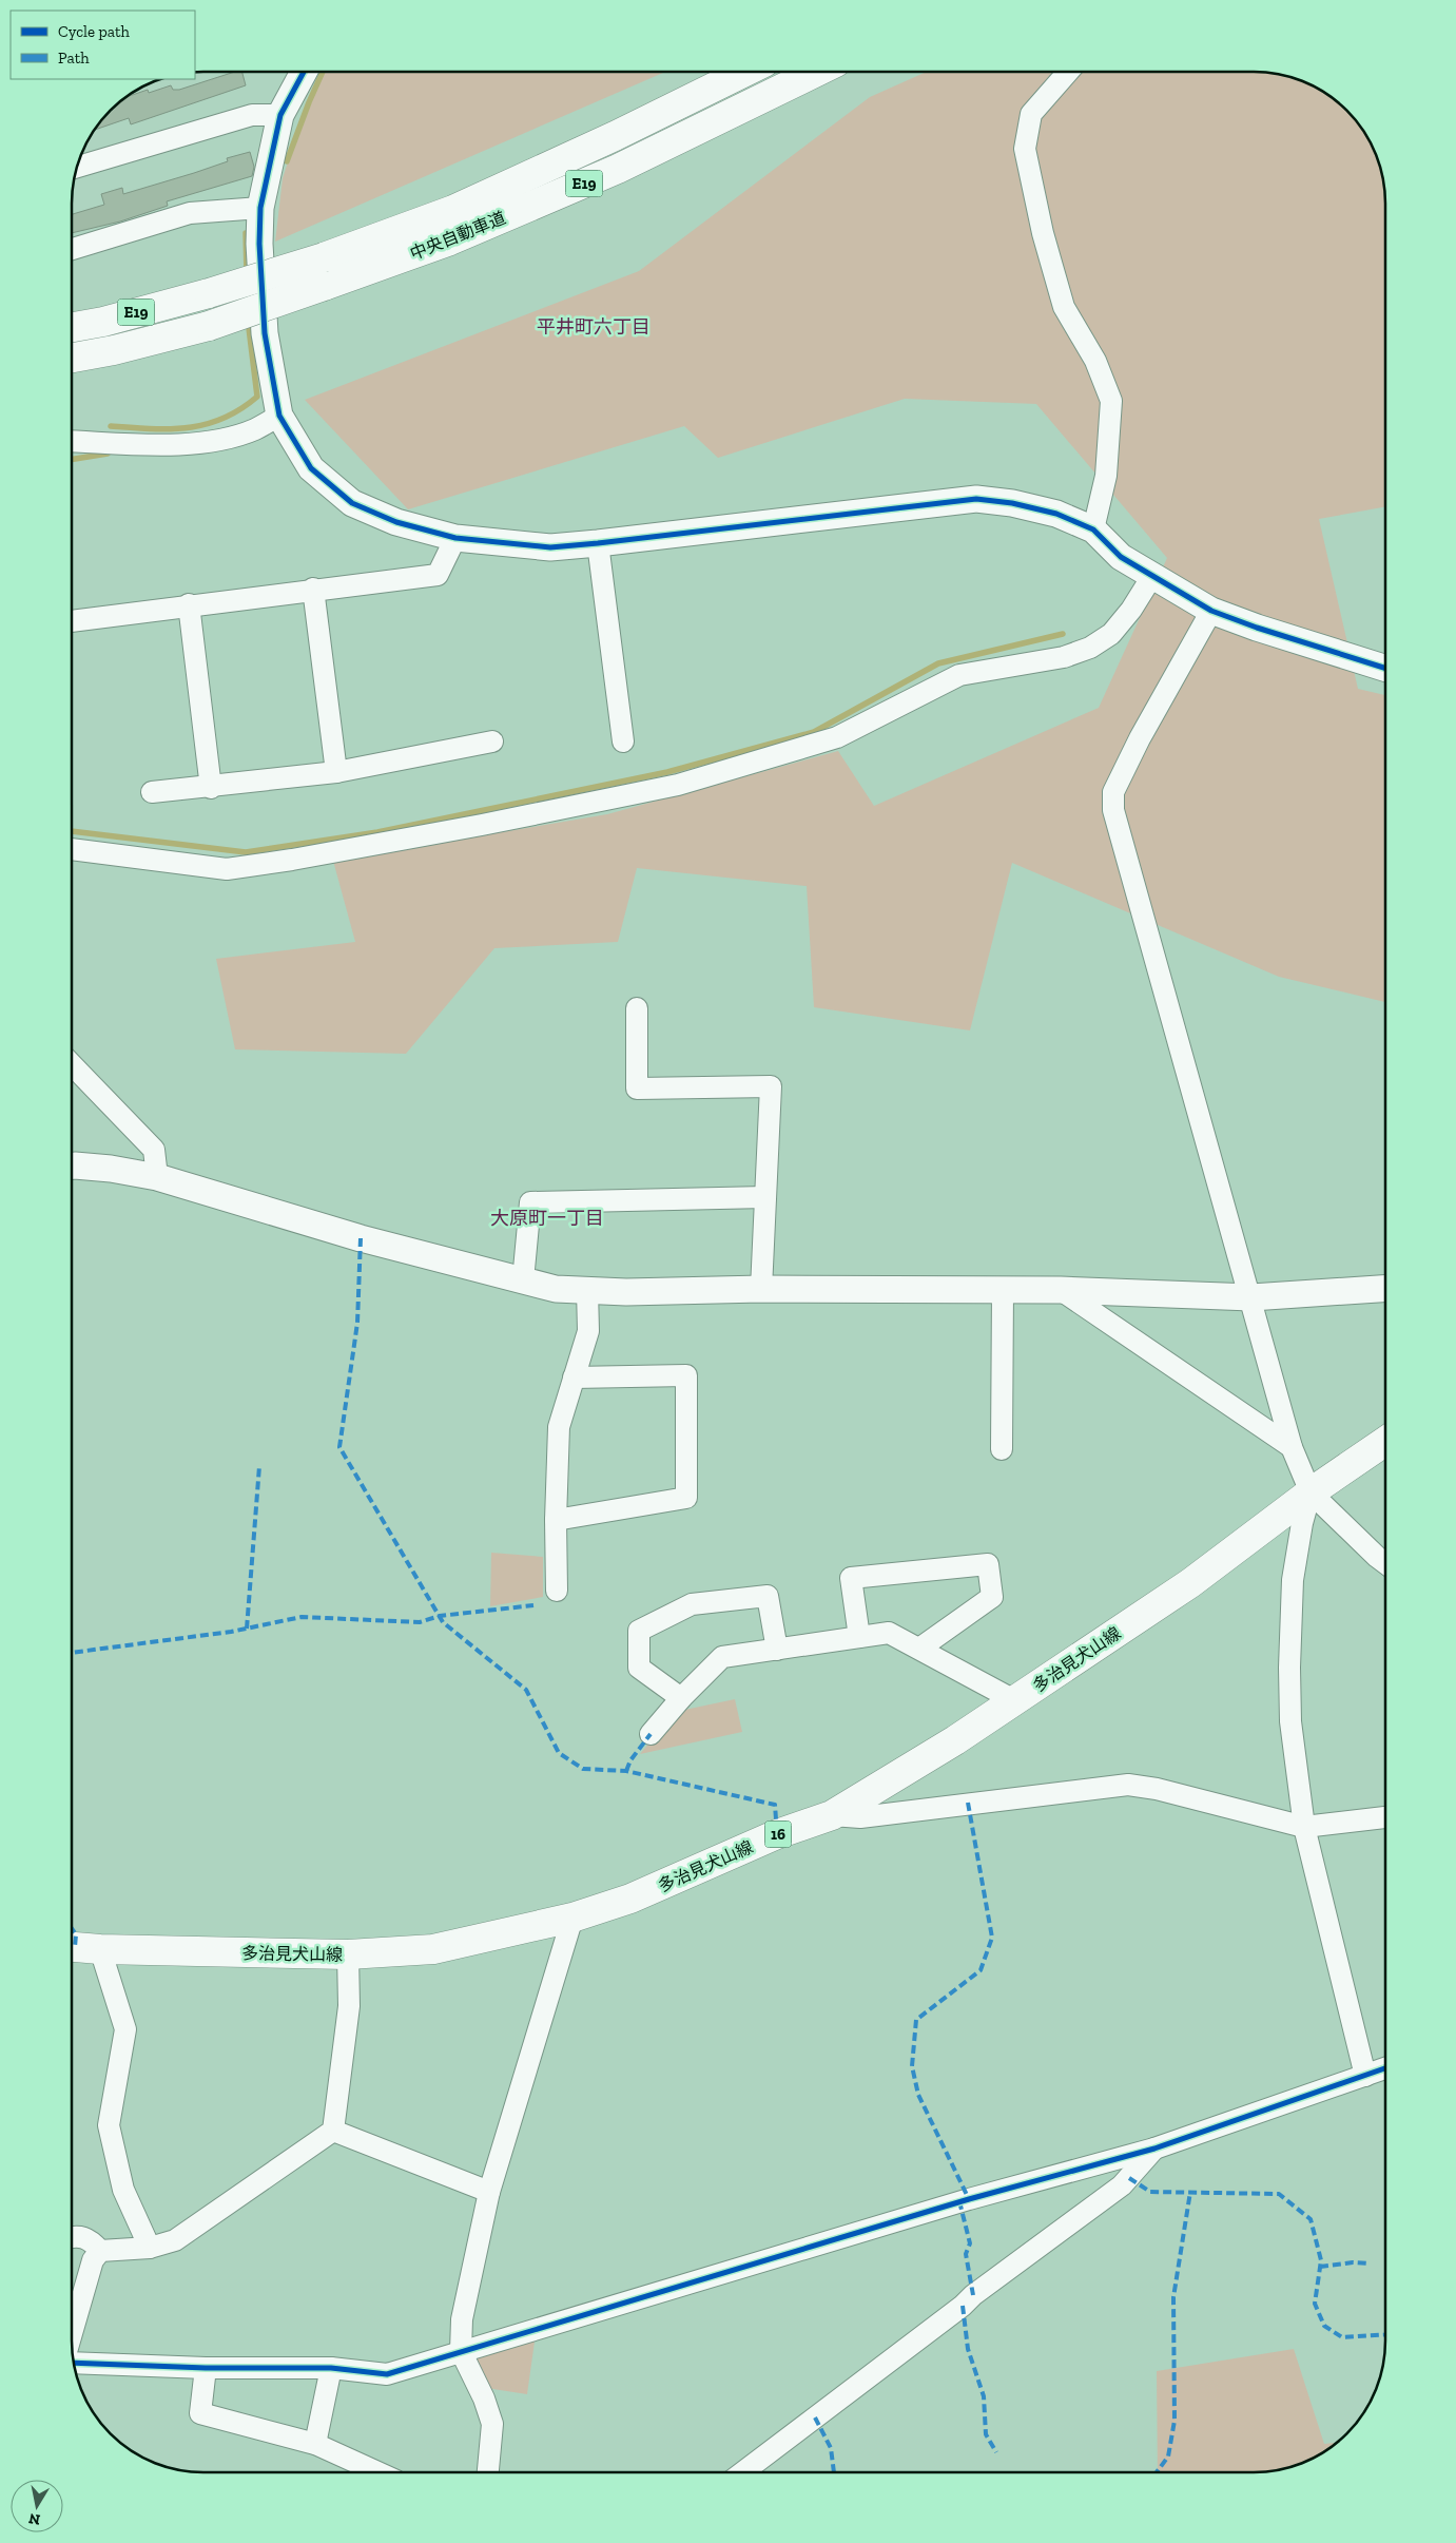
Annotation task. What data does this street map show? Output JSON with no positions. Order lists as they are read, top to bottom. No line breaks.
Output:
{"streets":{"main road":["E19","中央自動車道","多治見犬山線","16"]},"districts":["平井町六丁目","大原町一丁目"],"legend":["Cycle path","Path"],"north":"bottom"}
